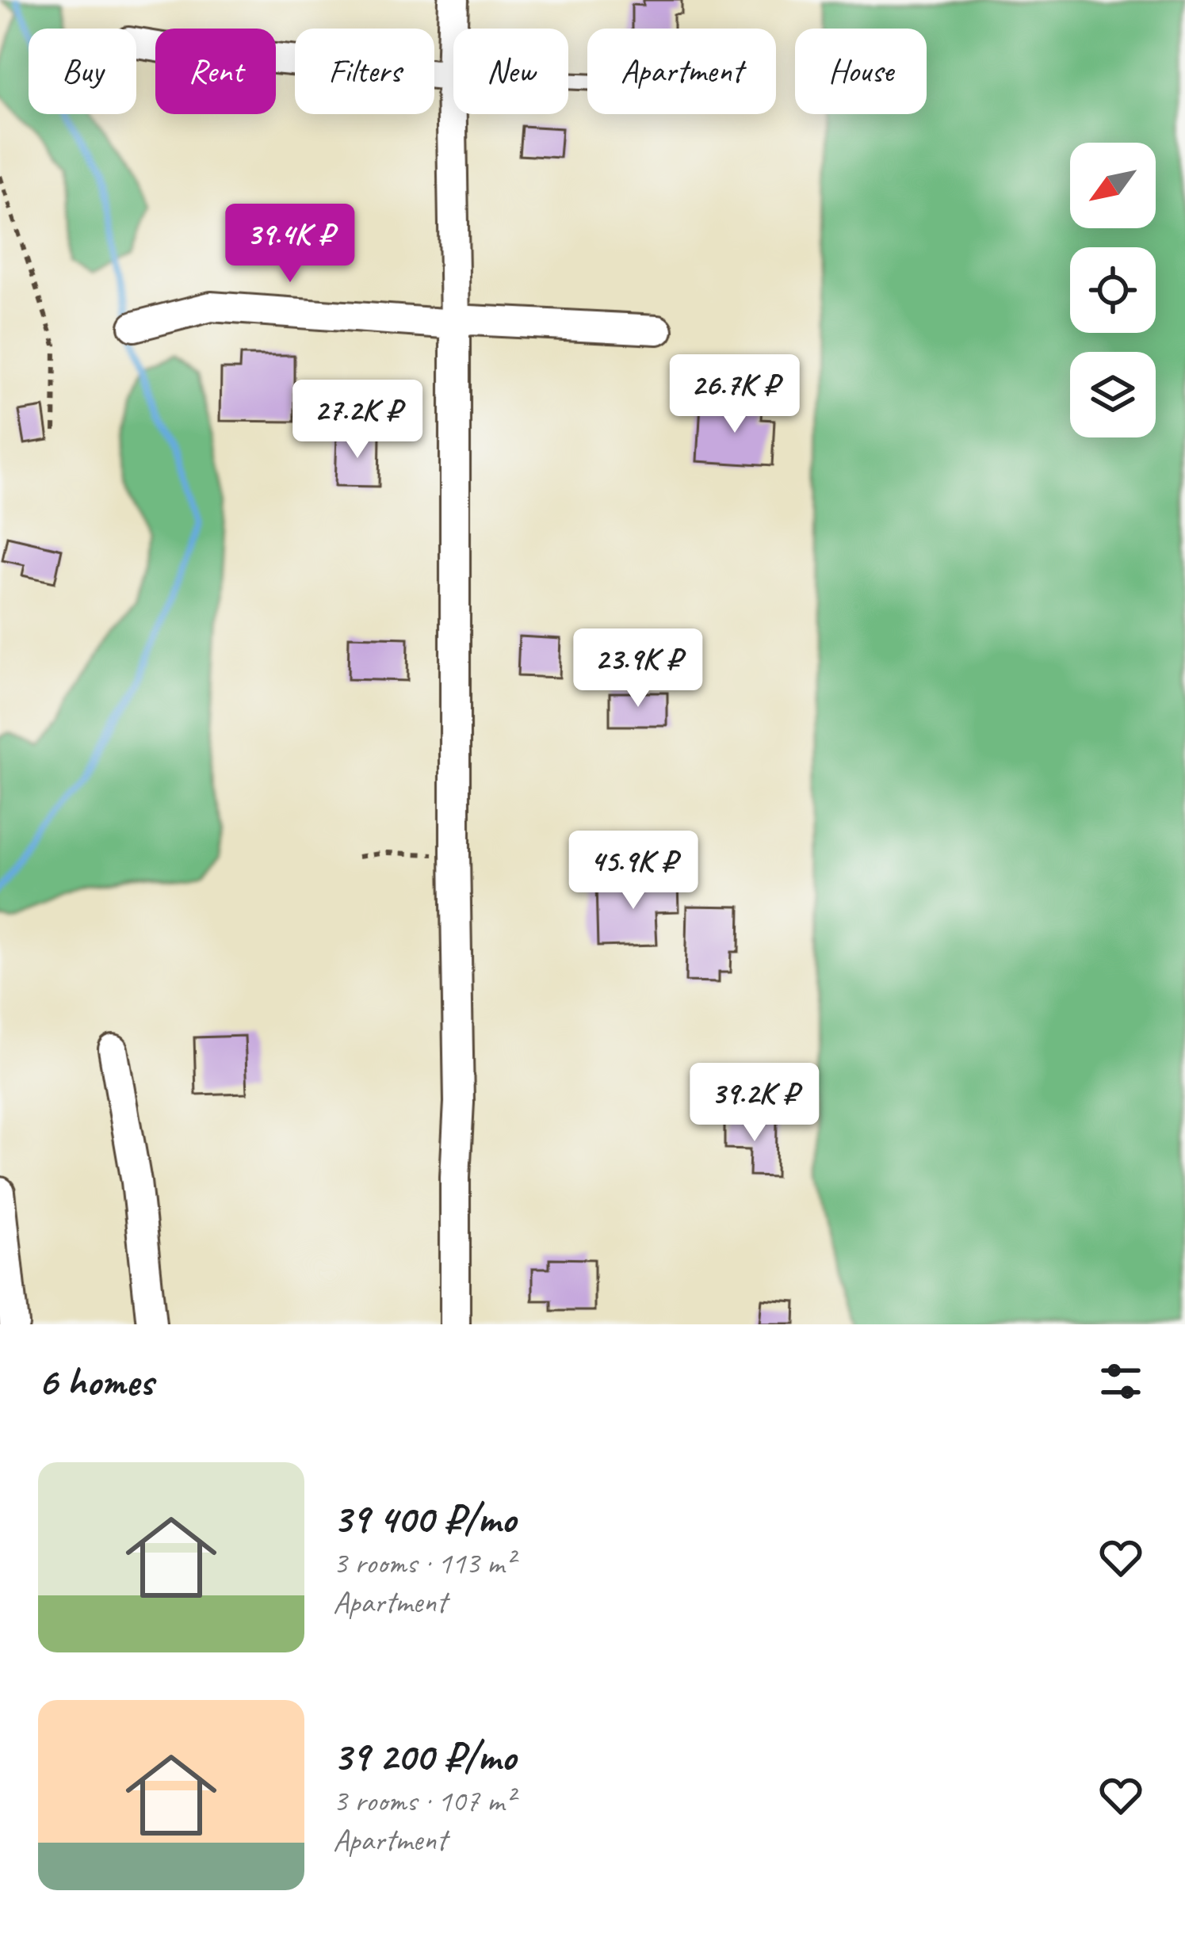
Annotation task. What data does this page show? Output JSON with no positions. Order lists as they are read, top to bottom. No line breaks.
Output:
{"north":"bottom left","page":{"chip":["Buy","Rent","Filters","New","Apartment","House"],"price":["39.4K ₽","26.7K ₽","27.2K ₽","23.9K ₽","45.9K ₽","39.2K ₽"],"heading":"6 homes","list":[{"name":"39 400 ₽/mo","note":"3 rooms · 113 m² · Apartment"},{"name":"39 200 ₽/mo","note":"3 rooms · 107 m² · Apartment"}]}}
